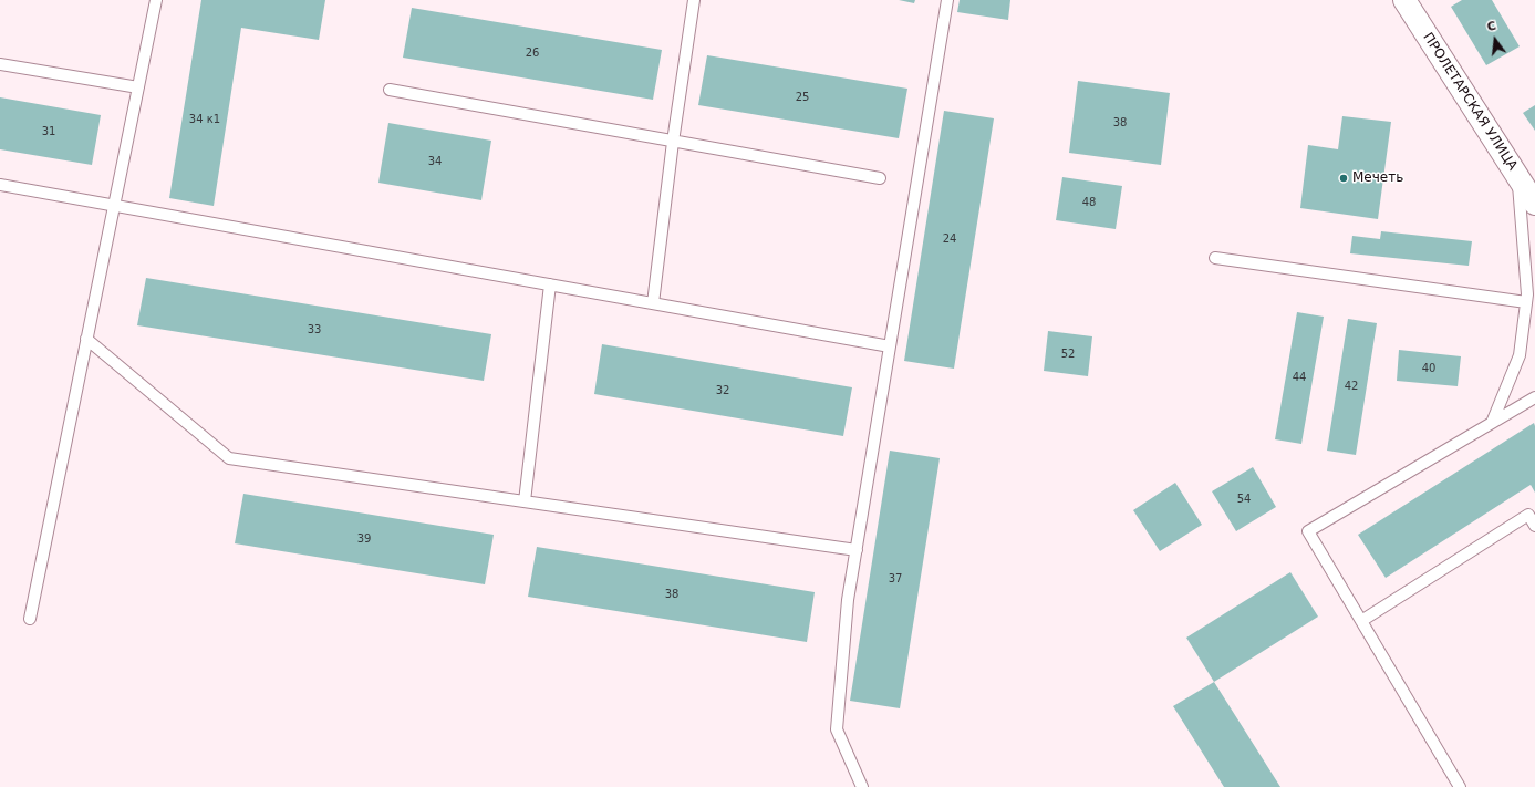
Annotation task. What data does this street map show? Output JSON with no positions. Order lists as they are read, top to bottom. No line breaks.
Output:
{"streets":{"street":["ПРОЛЕТАРСКАЯ УЛИЦА"]},"places":["Мечеть"],"house_numbers":["26","25","34 к1","38","31","34","48","24","33","52","40","44","42","32","54","39","37","38"],"north":"top"}
